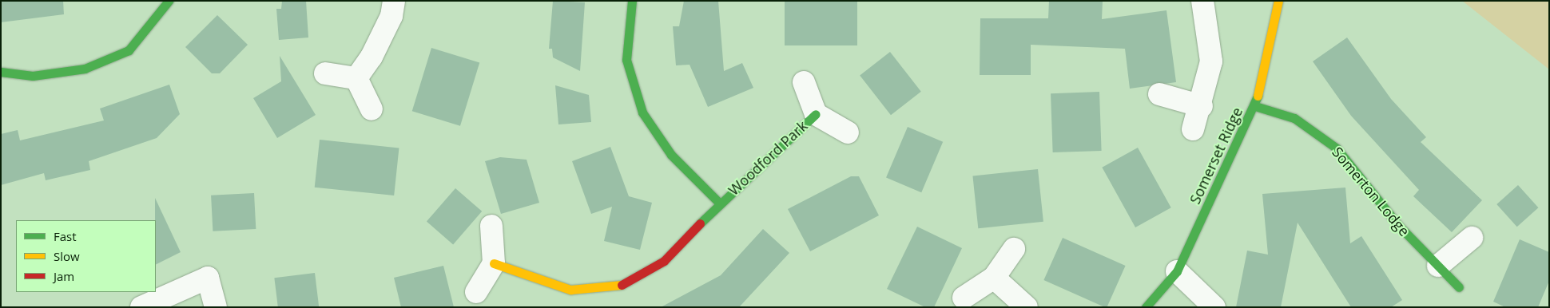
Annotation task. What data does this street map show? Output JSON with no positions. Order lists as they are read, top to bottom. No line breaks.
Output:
{"streets":{"street":["Somerset Ridge","Woodford Park","Somerton Lodge"]},"crossings":[["Somerset Ridge","Somerton Lodge"]],"legend":["Fast","Slow","Jam"]}
